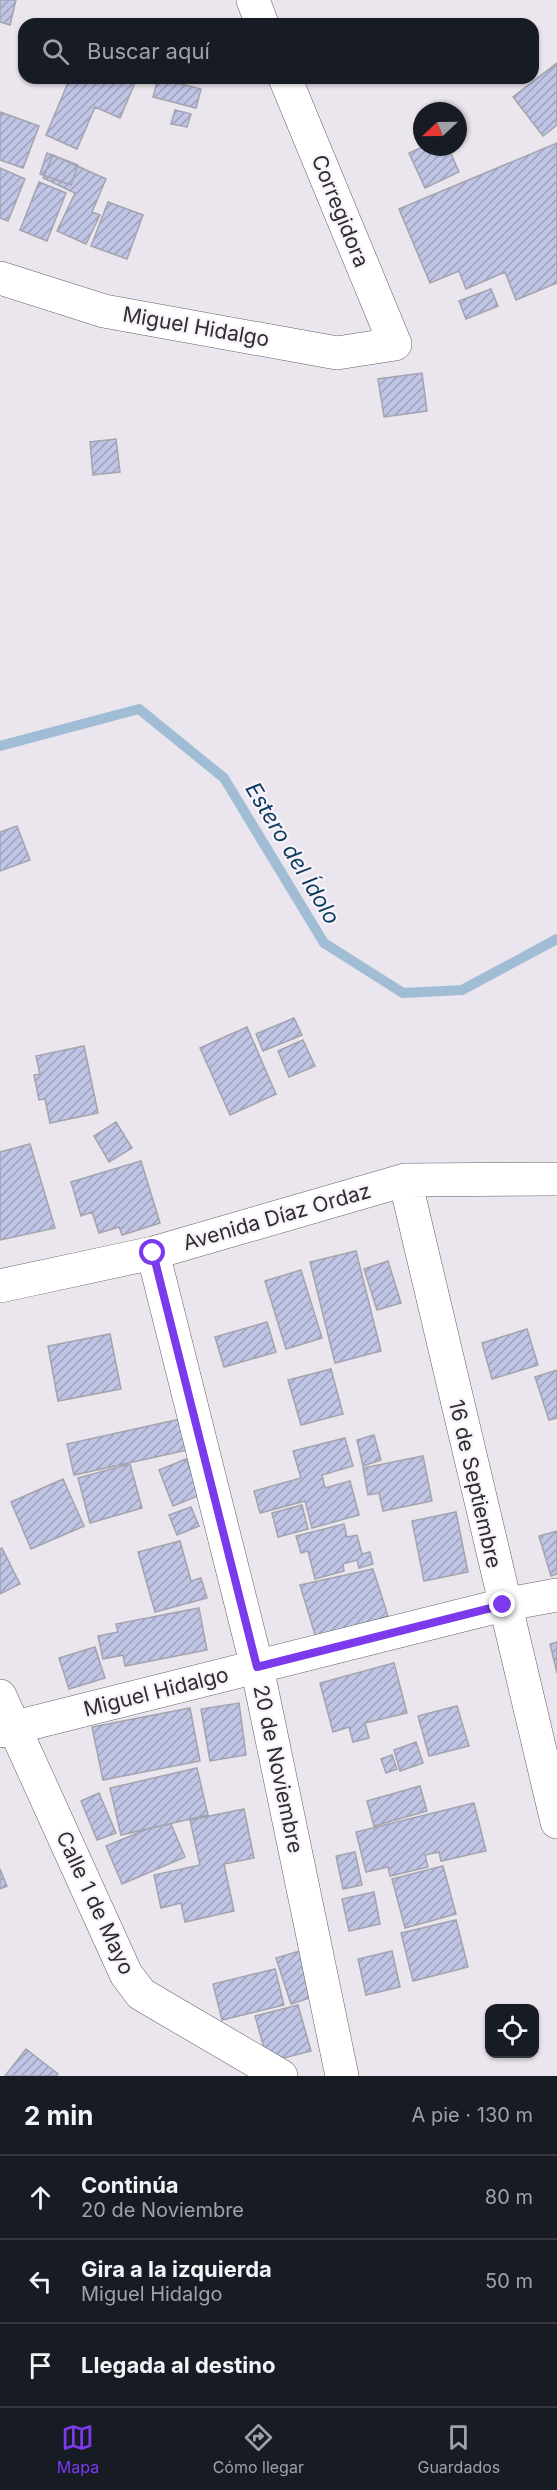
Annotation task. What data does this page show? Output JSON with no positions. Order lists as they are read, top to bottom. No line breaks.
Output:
{"streets":{"street":["Corregidora","Miguel Hidalgo","Avenida Díaz Ordaz","16 de Septiembre","20 de Noviembre","Calle 1 de Mayo"]},"crossings":[["Corregidora","Miguel Hidalgo"],["Miguel Hidalgo","16 de Septiembre"],["Miguel Hidalgo","20 de Noviembre"],["Miguel Hidalgo","Calle 1 de Mayo"],["Avenida Díaz Ordaz","16 de Septiembre"],["Avenida Díaz Ordaz","20 de Noviembre"]],"water":["Estero del Ídolo"],"north":"left","page":{"search":"Buscar aquí","heading":["2 min","A pie · 130 m"],"list":[["Continúa","20 de Noviembre","80 m"],["Gira a la izquierda","Miguel Hidalgo","50 m"],"Llegada al destino"],"nav":["Mapa","Cómo llegar","Guardados"]}}
